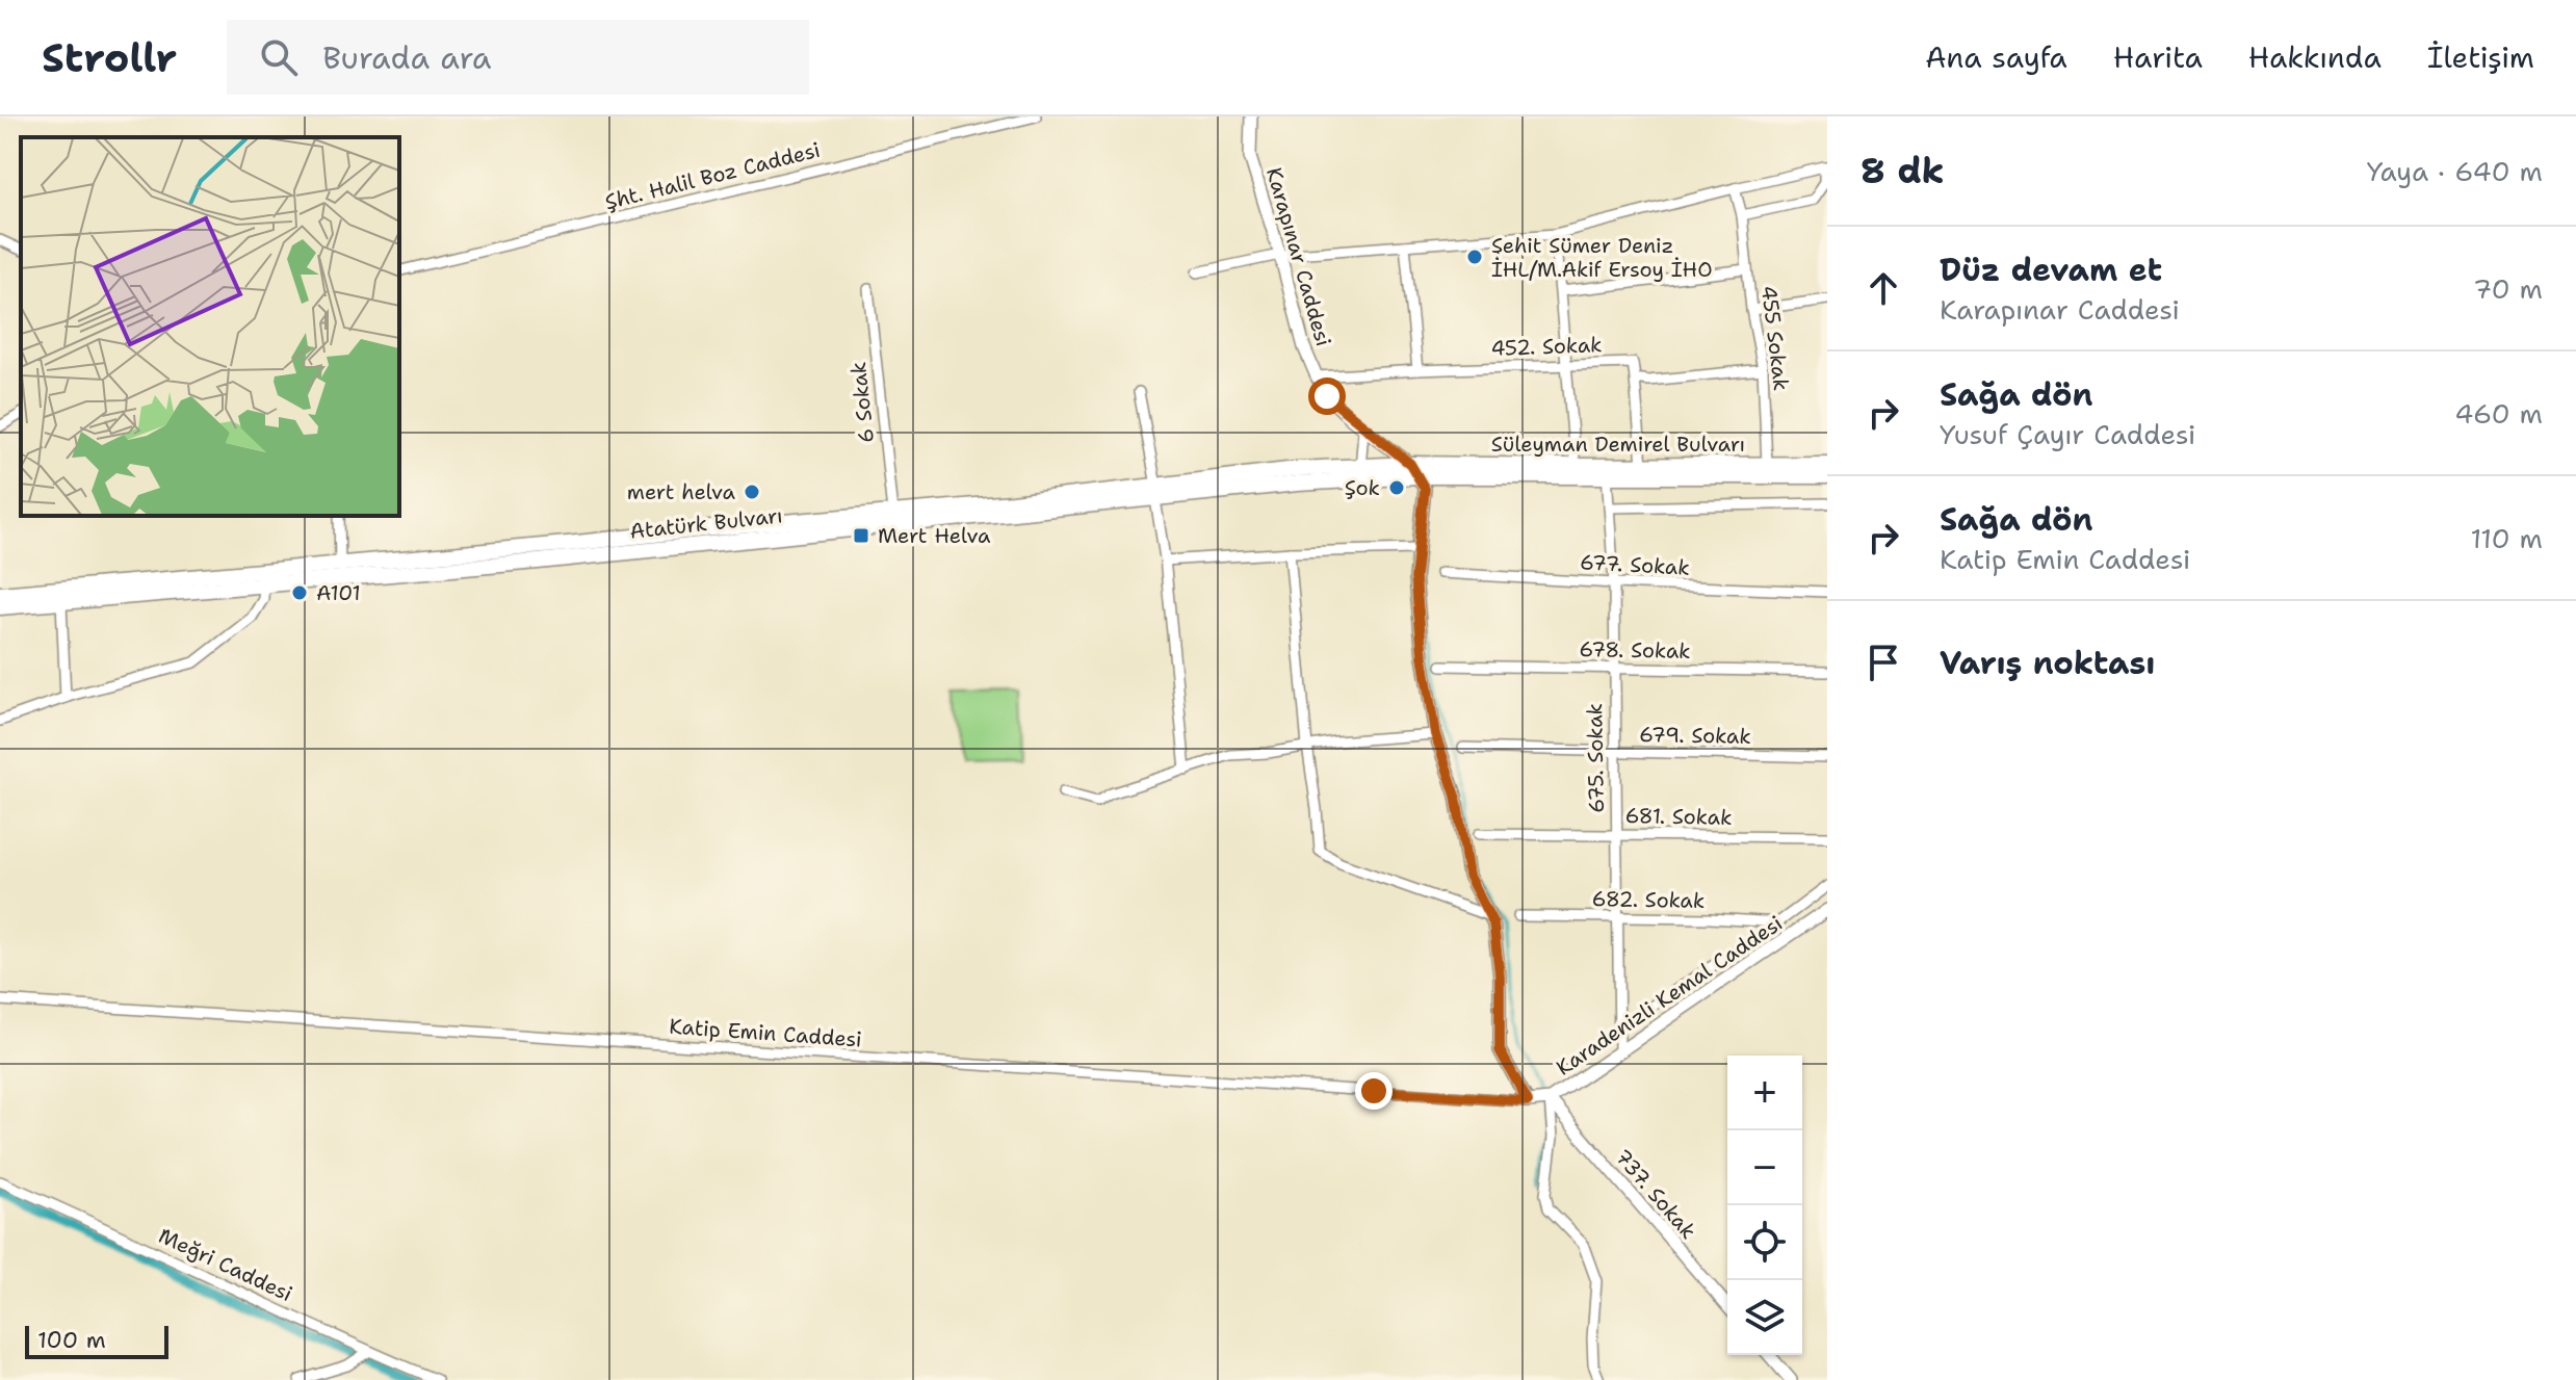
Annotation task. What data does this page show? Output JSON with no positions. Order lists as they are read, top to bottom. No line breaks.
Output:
{"streets":{"main road":["Süleyman Demirel Bulvarı","Atatürk Bulvarı"],"street":["Şht. Halil Boz Caddesi","Karapınar Caddesi","455 Sokak","452. Sokak","6 Sokak","677. Sokak","678. Sokak","679. Sokak","675. Sokak","681. Sokak","682. Sokak","Karadenizli Kemal Caddesi","Katip Emin Caddesi","737. Sokak","Meğri Caddesi"]},"crossings":[["Karapınar Caddesi","452. Sokak"],["Karapınar Caddesi","Süleyman Demirel Bulvarı"],["Karapınar Caddesi","Atatürk Bulvarı"],["Karapınar Caddesi","737. Sokak"],["455 Sokak","452. Sokak"],["455 Sokak","Süleyman Demirel Bulvarı"],["6 Sokak","Atatürk Bulvarı"],["Süleyman Demirel Bulvarı","Atatürk Bulvarı"],["Süleyman Demirel Bulvarı","675. Sokak"],["Süleyman Demirel Bulvarı","737. Sokak"],["Atatürk Bulvarı","737. Sokak"],["677. Sokak","675. Sokak"],["678. Sokak","675. Sokak"],["679. Sokak","675. Sokak"],["675. Sokak","681. Sokak"],["675. Sokak","682. Sokak"],["675. Sokak","Karadenizli Kemal Caddesi"],["Karadenizli Kemal Caddesi","Katip Emin Caddesi"],["Karadenizli Kemal Caddesi","737. Sokak"],["Katip Emin Caddesi","737. Sokak"]],"places":{"other":["Şehit Sümer Deniz İHL/M.Akif Ersoy İHO","Şok","mert helva","A101"],"transit":["Mert Helva"]},"scale_bar":"100 m","page":{"header":"Strollr","search":"Burada ara","nav":["Ana sayfa","Harita","Hakkında","İletişim"],"heading":["8 dk","Yaya · 640 m"],"list":[["Düz devam et","Karapınar Caddesi","70 m"],["Sağa dön","Yusuf Çayır Caddesi","460 m"],["Sağa dön","Katip Emin Caddesi","110 m"],"Varış noktası"],"map_buttons":["+","−"],"scale":"100 m"}}
